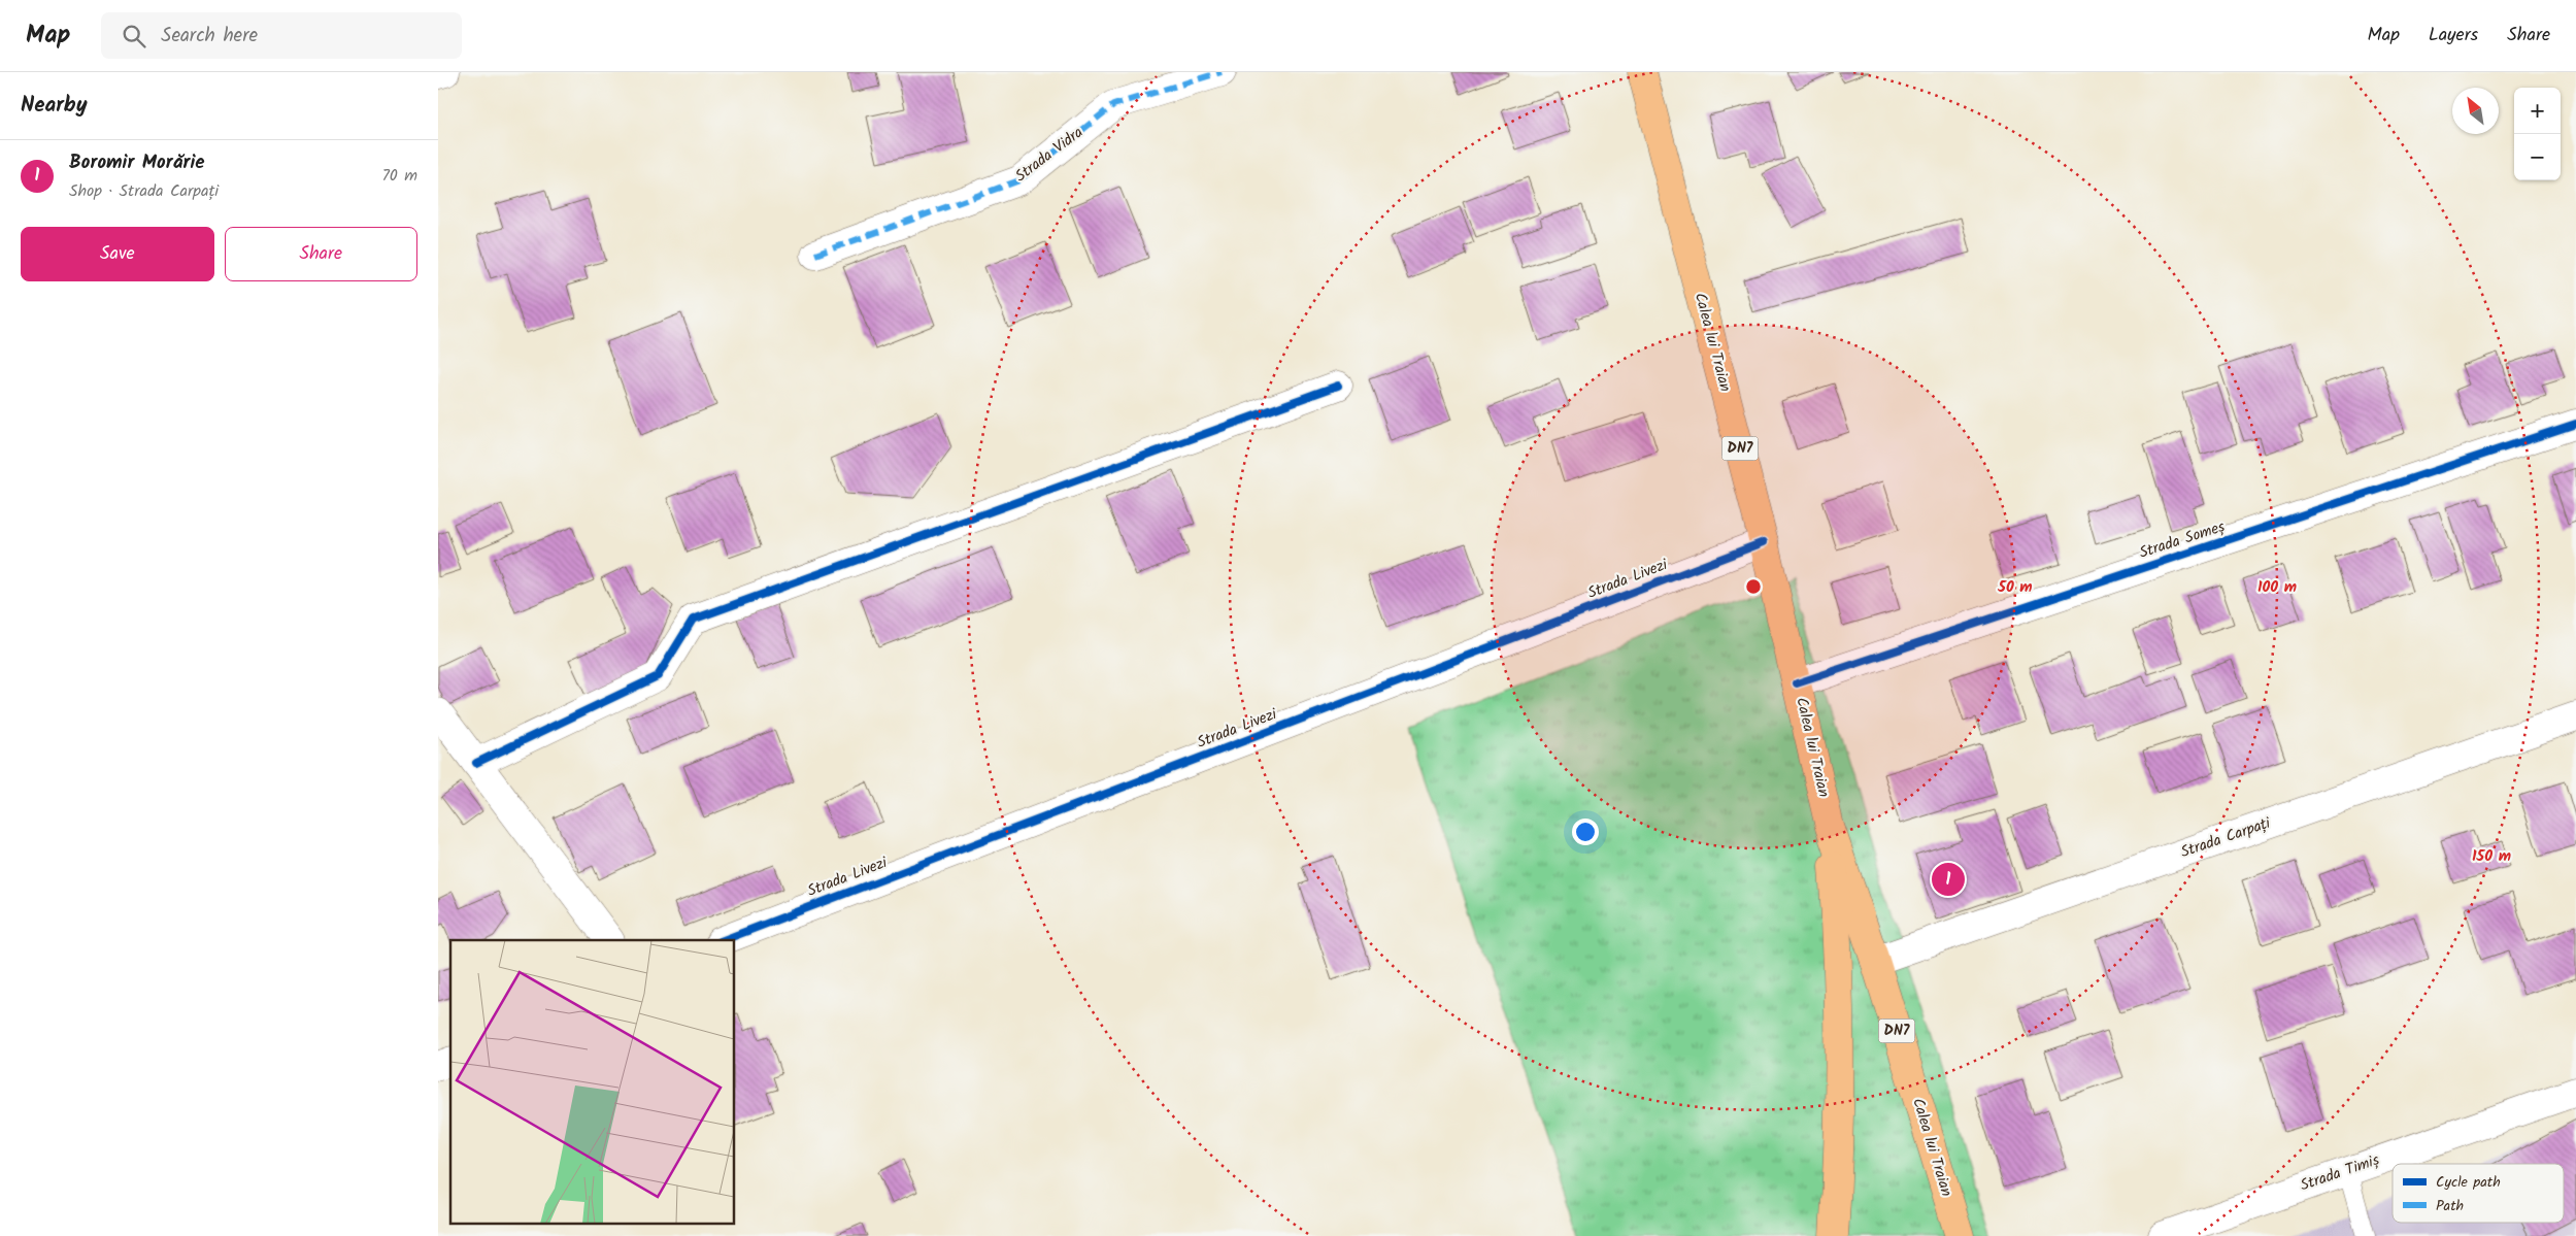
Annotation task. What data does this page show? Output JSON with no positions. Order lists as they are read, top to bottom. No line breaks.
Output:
{"streets":{"highway":["Calea lui Traian","DN7"],"street":["Strada Vidra","Strada Someș","Strada Livezi","Strada Carpați","Strada Timiș"]},"crossings":[["Calea lui Traian","DN7"],["Calea lui Traian","Strada Someș"],["Calea lui Traian","Strada Livezi"],["Calea lui Traian","Strada Carpați"]],"legend":["Cycle path","Path"],"north":"top left","page":{"header":"Map","search":"Search here","nav":["Map","Layers","Share"],"heading":"Nearby","map_buttons":["+","−"],"list":[{"mark":"1","name":"Boromir Morărie","note":"Shop · Strada Carpați","value":"70 m"}],"buttons":["Save","Share"],"pins":"1"},"rings":["50 m","100 m","150 m"]}
